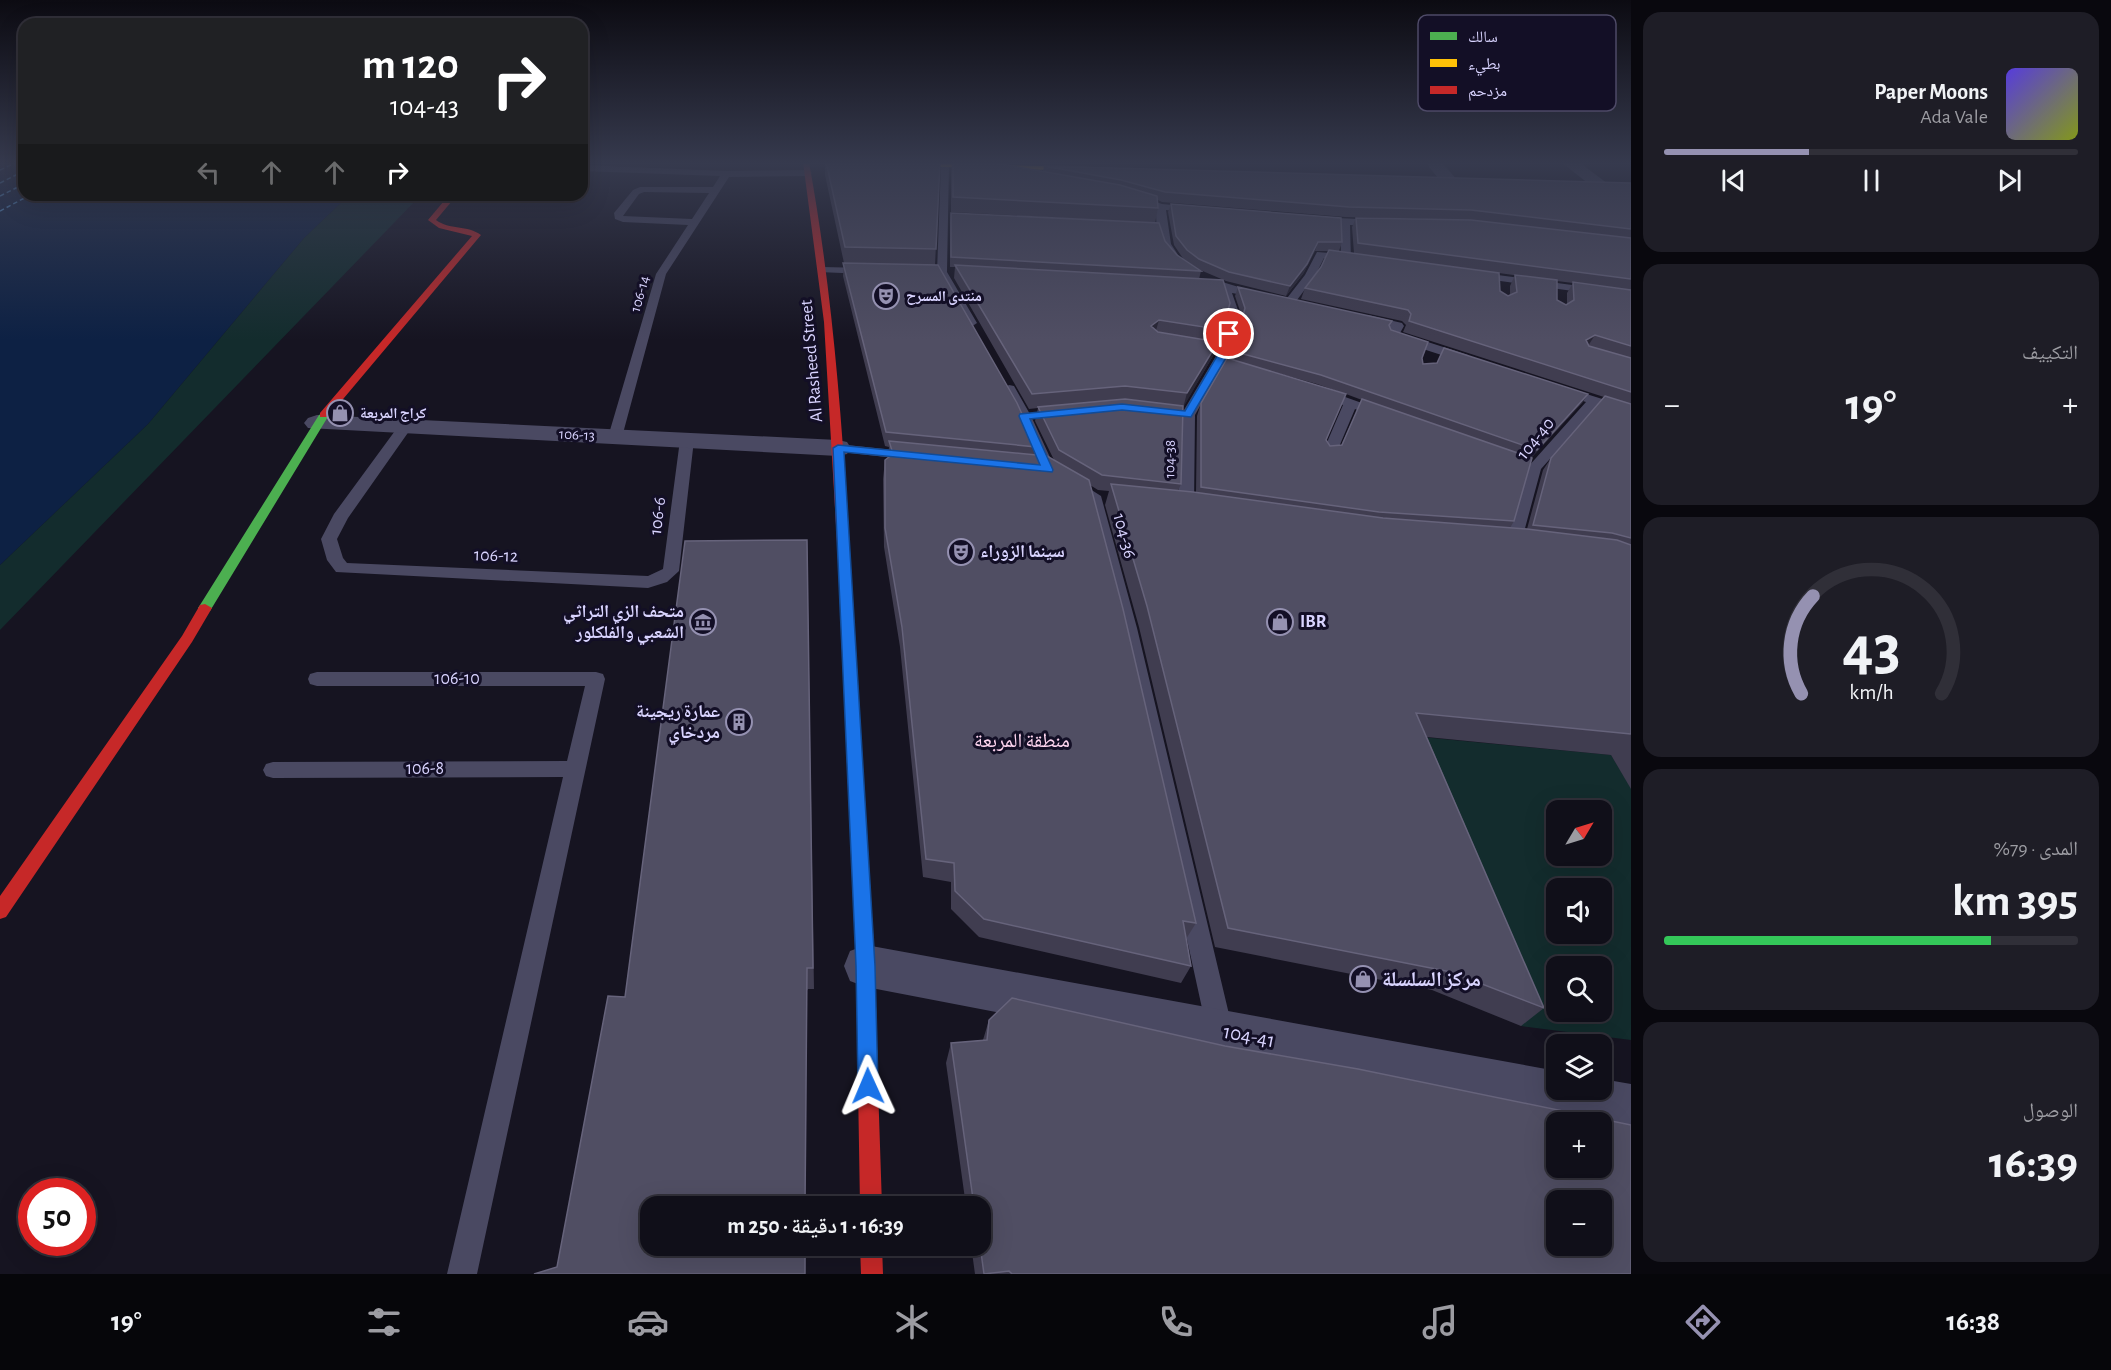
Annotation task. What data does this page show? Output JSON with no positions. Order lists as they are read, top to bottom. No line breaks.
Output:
{"streets":{"street":["Al Rasheed Street","106-13","104-41"],"lane":["106-14","104-40","104-38","106-6","104-36","106-12","106-10","106-8"]},"crossings":[["106-14","106-13"],["Al Rasheed Street","106-13"],["Al Rasheed Street","104-41"],["106-13","106-6"],["106-13","106-12"],["106-6","106-12"],["104-36","104-41"],["106-10","106-8"]],"districts":["منطقة المربعة"],"places":{"theatre":["منتدى المسرح","سينما الزوراء"],"shop":["كراج المربعة","IBR","مركز السلسلة"],"museum":["متحف الزي التراثي الشعبي والفلكلور"],"building":["عمارة ريجينة مردخاي"]},"legend":["سالك","بطيء","مزدحم"],"north":"top right","page":{"turn":["120 m","104-43"],"song":["Paper Moons","Ada Vale"],"tile":["التكييف",["المدى · 79%","395 km"],["الوصول","16:39"]],"heat":["−","19°","+"],"map_buttons":["+","−"],"limit":"50","trip":"16:39 · 1 دقيقة · 250 m","tabs":["16:38","19°"],"gauge":["43","km/h"]}}
